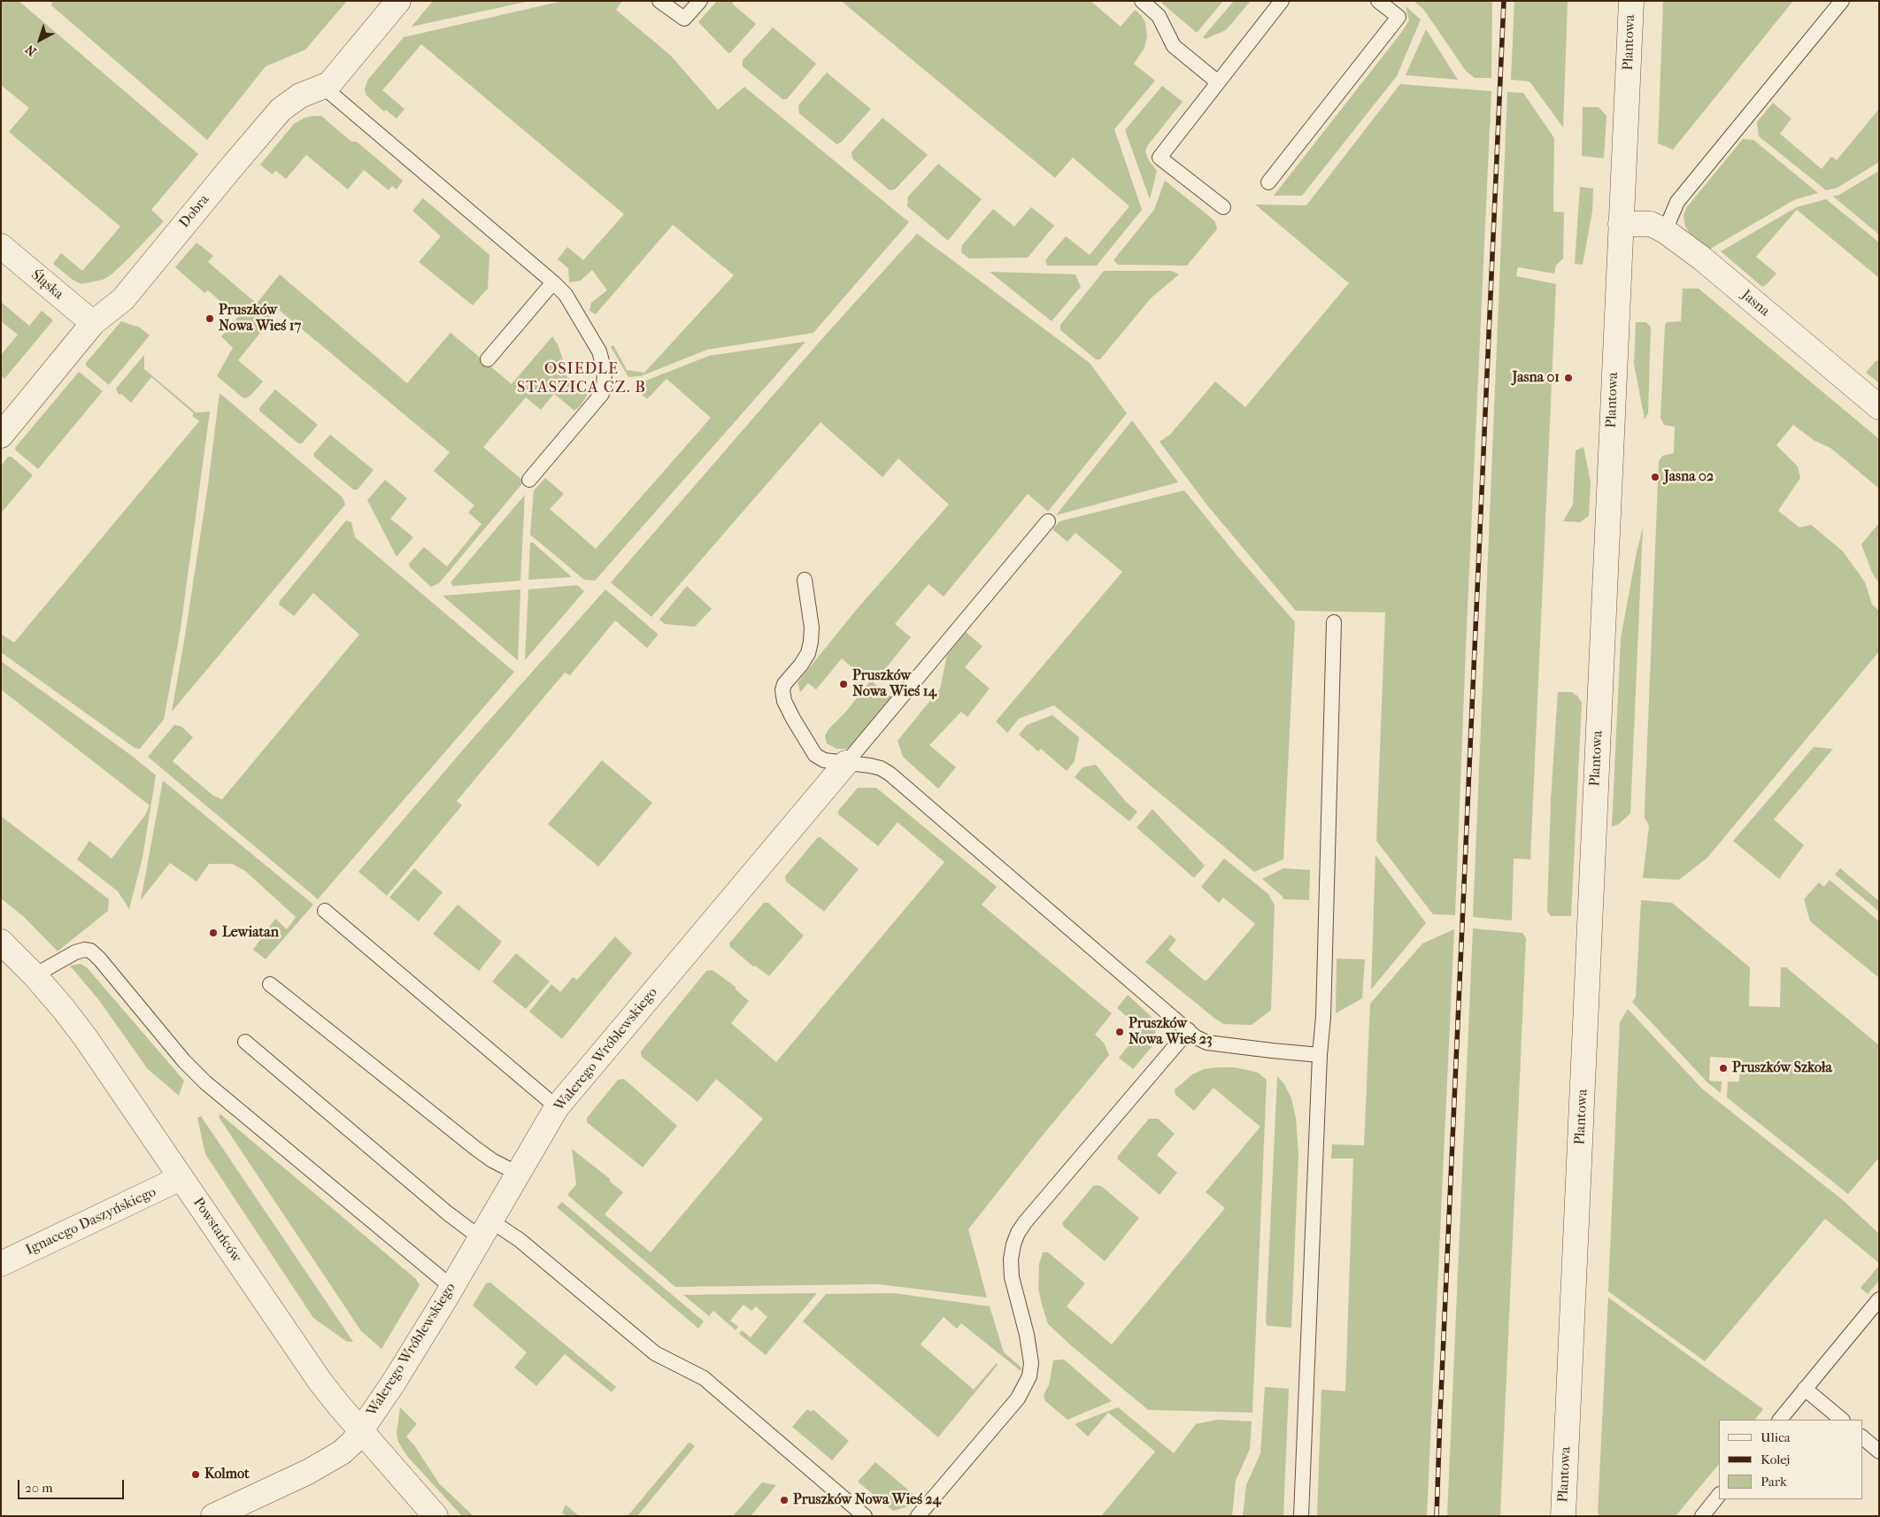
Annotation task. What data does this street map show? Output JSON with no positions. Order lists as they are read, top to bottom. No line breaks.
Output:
{"streets":{"street":["Plantowa","Dobra","Śląska","Jasna","Walerego Wróblewskiego","Ignacego Daszyńskiego","Powstańców"]},"crossings":[["Plantowa","Jasna"],["Dobra","Śląska"],["Walerego Wróblewskiego","Powstańców"],["Ignacego Daszyńskiego","Powstańców"]],"districts":["OSIEDLE STASZICA CZ. B"],"places":["Pruszków Nowa Wieś 17","Jasna 01","Jasna 02","Pruszków Nowa Wieś 14","Lewiatan","Pruszków Nowa Wieś 23","Pruszków Szkoła","Kolmot","Pruszków Nowa Wieś 24"],"legend":["Ulica","Kolej","Park"],"scale_bar":"20 m","north":"bottom left"}
